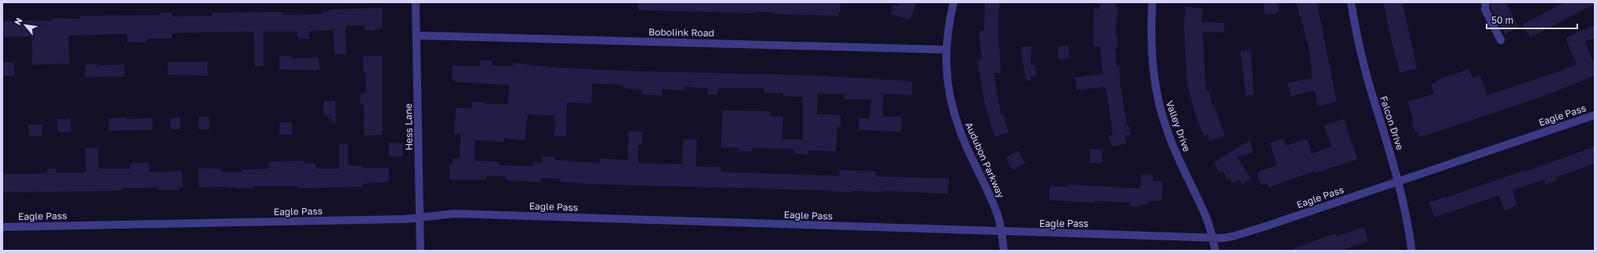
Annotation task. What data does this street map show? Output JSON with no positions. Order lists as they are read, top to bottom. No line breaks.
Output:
{"streets":{"street":["Bobolink Road","Eagle Pass","Falcon Drive","Valley Drive","Hess Lane","Audubon Parkway"]},"crossings":[["Bobolink Road","Hess Lane"],["Bobolink Road","Audubon Parkway"],["Eagle Pass","Falcon Drive"],["Eagle Pass","Valley Drive"],["Eagle Pass","Hess Lane"],["Eagle Pass","Audubon Parkway"]],"scale_bar":"50 m","north":"top left"}
